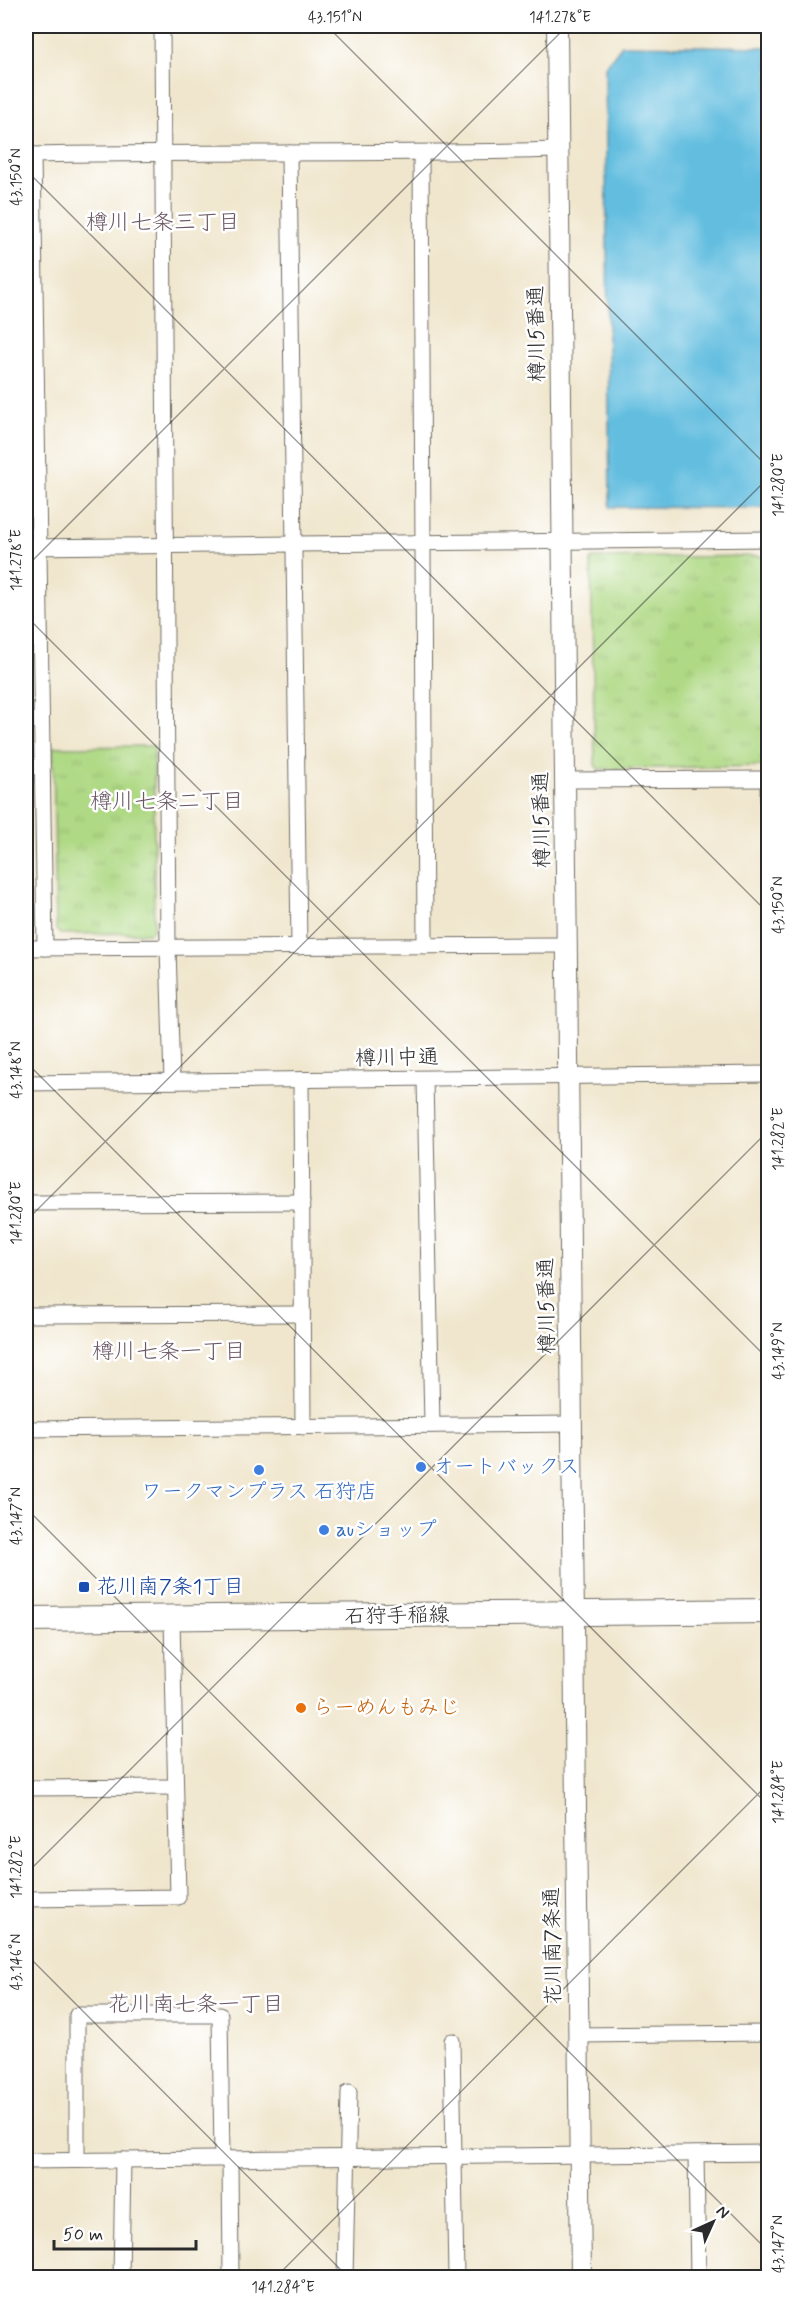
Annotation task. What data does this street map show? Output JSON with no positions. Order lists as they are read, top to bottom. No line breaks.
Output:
{"streets":{"main road":["石狩手稲線"],"street":["樽川5番通","樽川中通","花川南7条通"]},"crossings":[["樽川5番通","樽川中通"],["樽川5番通","石狩手稲線"],["樽川5番通","花川南7条通"],["石狩手稲線","花川南7条通"]],"districts":["樽川七条三丁目","樽川七条二丁目","樽川七条一丁目","花川南七条一丁目"],"places":{"other":["オートバックス","ワークマンプラス 石狩店","auショップ","らーめんもみじ"],"transit":["花川南7条1丁目"]},"scale_bar":"50 m","north":"top right","coordinates":["43.151°N","141.278°E","43.150°N","141.280°E","43.148°N","141.282°E","43.149°N","43.147°N","141.284°E","43.146°N"]}
